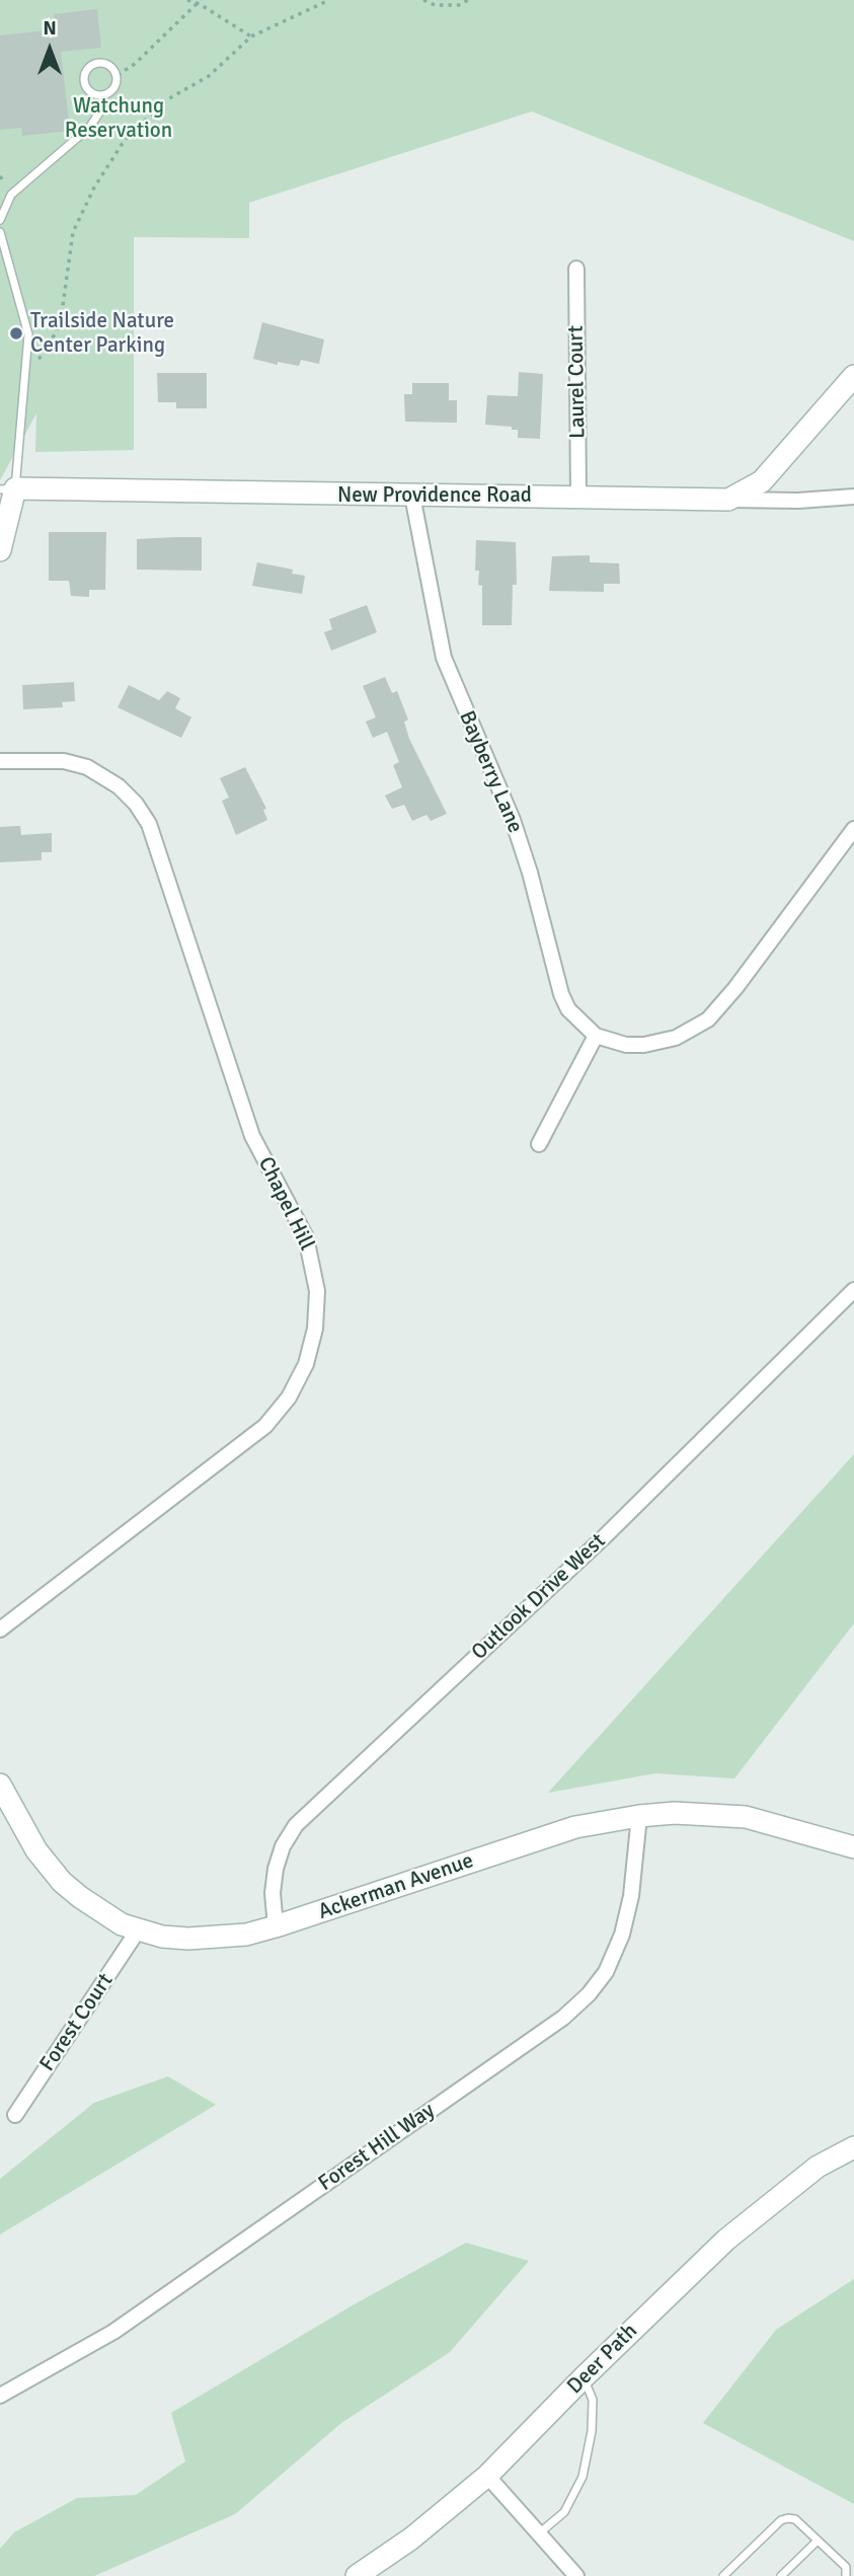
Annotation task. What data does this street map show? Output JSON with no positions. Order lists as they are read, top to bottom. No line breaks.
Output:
{"streets":{"street":["Laurel Court","New Providence Road","Bayberry Lane","Chapel Hill","Outlook Drive West","Ackerman Avenue","Forest Court","Forest Hill Way","Deer Path"]},"crossings":[["Laurel Court","New Providence Road"],["New Providence Road","Bayberry Lane"],["Outlook Drive West","Ackerman Avenue"],["Ackerman Avenue","Forest Court"],["Ackerman Avenue","Forest Hill Way"]],"parks":["Watchung Reservation"],"places":["Trailside Nature Center Parking"],"north":"top"}
